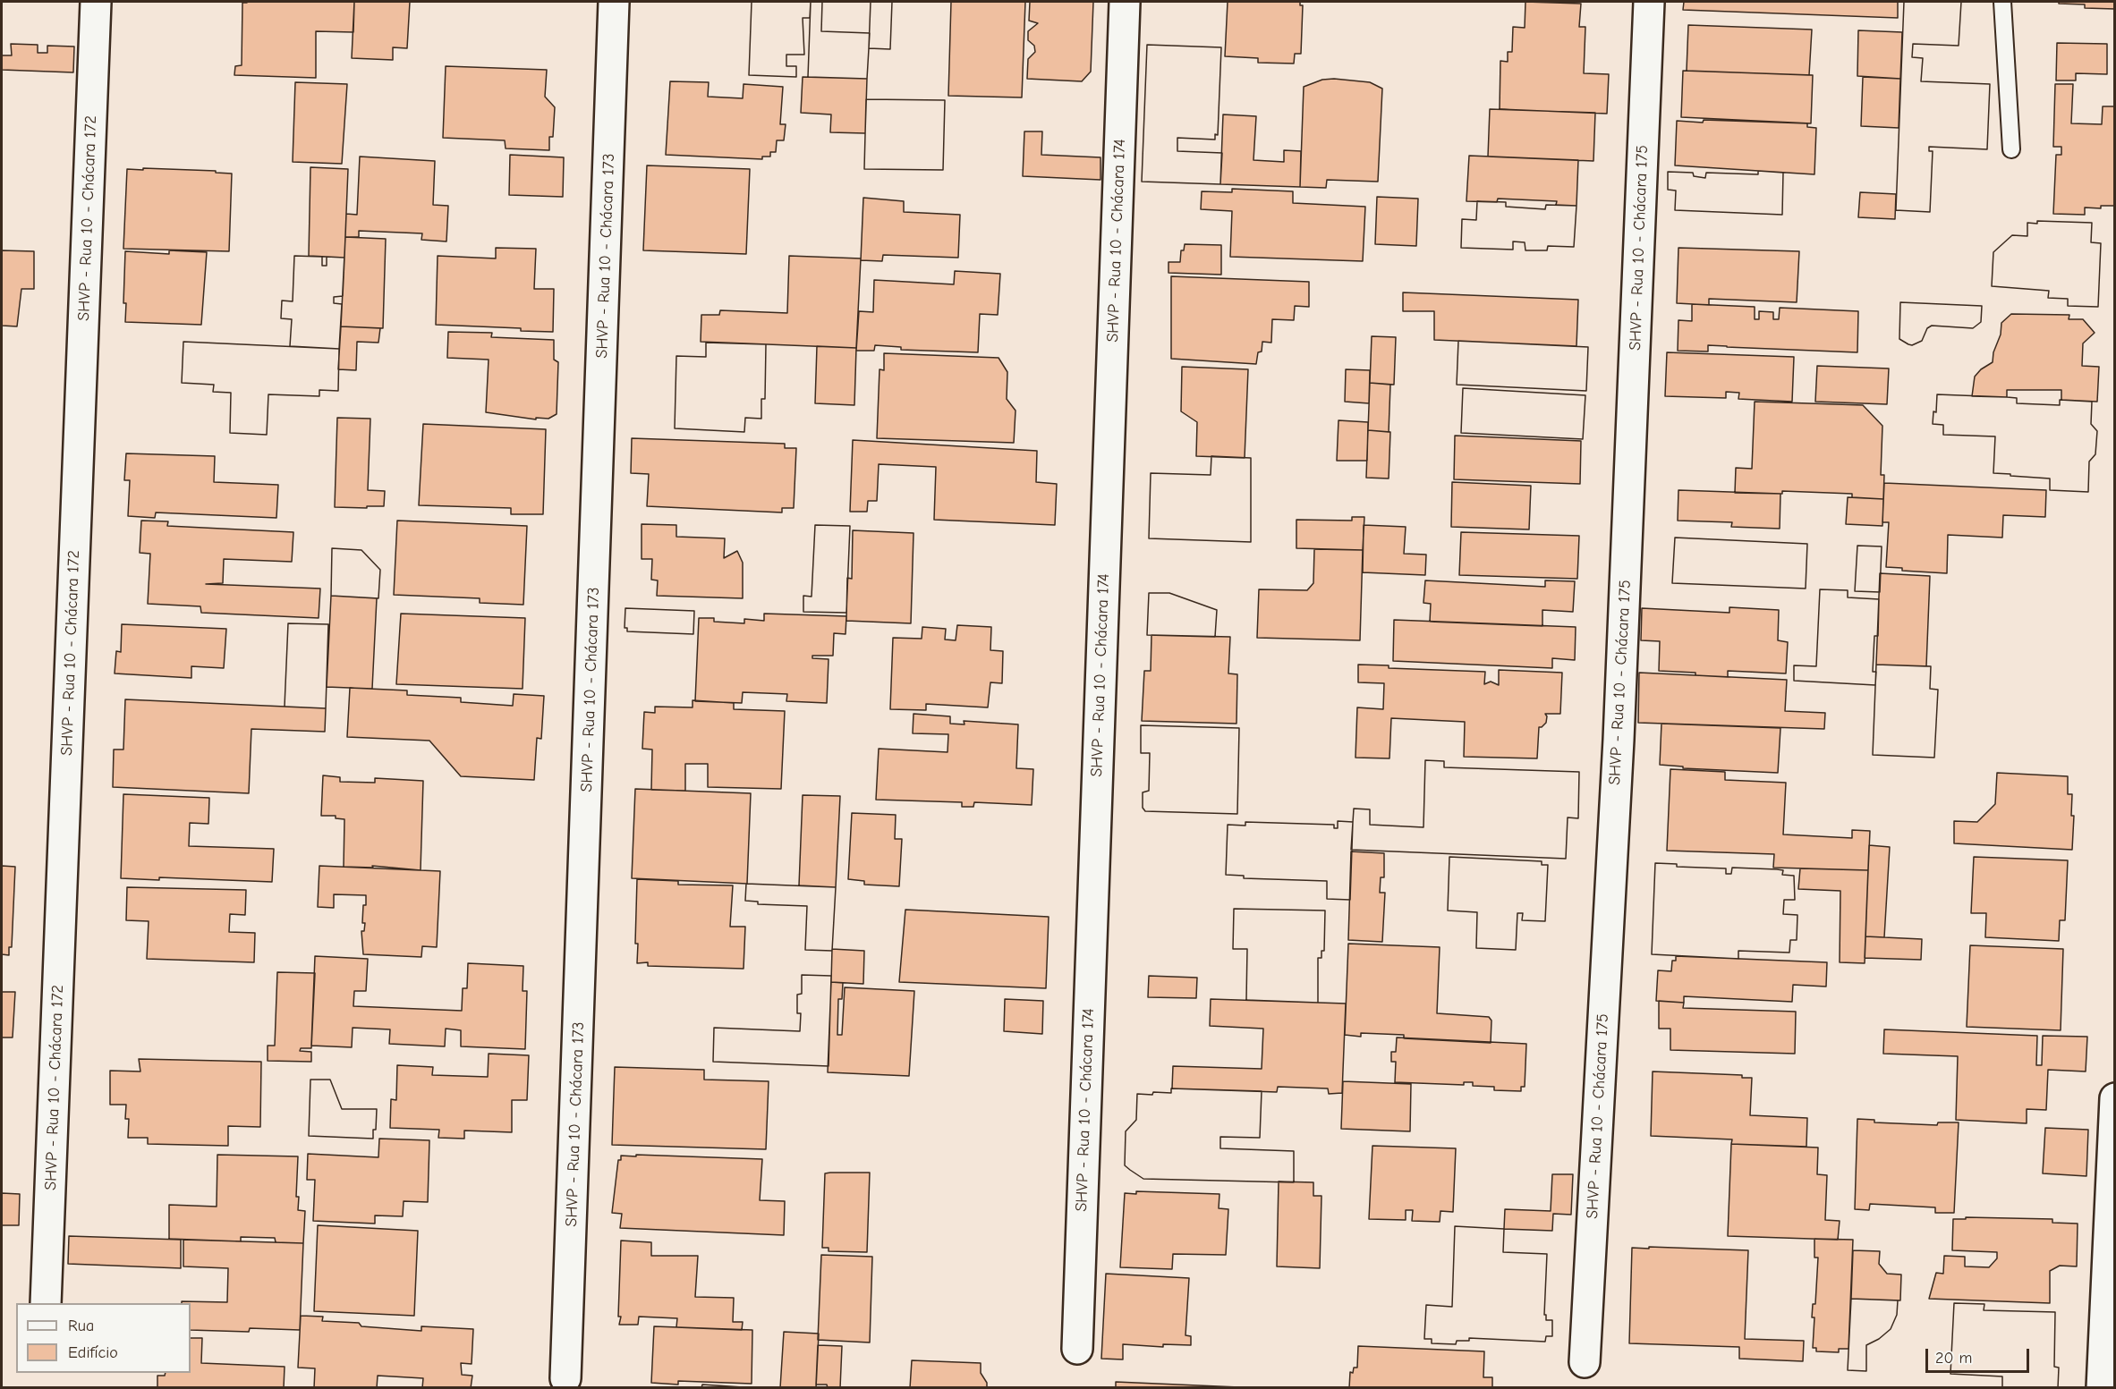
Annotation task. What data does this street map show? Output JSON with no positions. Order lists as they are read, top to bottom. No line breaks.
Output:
{"streets":{"street":["SHVP - Rua 10 - Chácara 172","SHVP - Rua 10 - Chácara 174","SHVP - Rua 10 - Chácara 175","SHVP - Rua 10 - Chácara 173"]},"legend":["Rua","Edifício"],"scale_bar":"20 m"}
